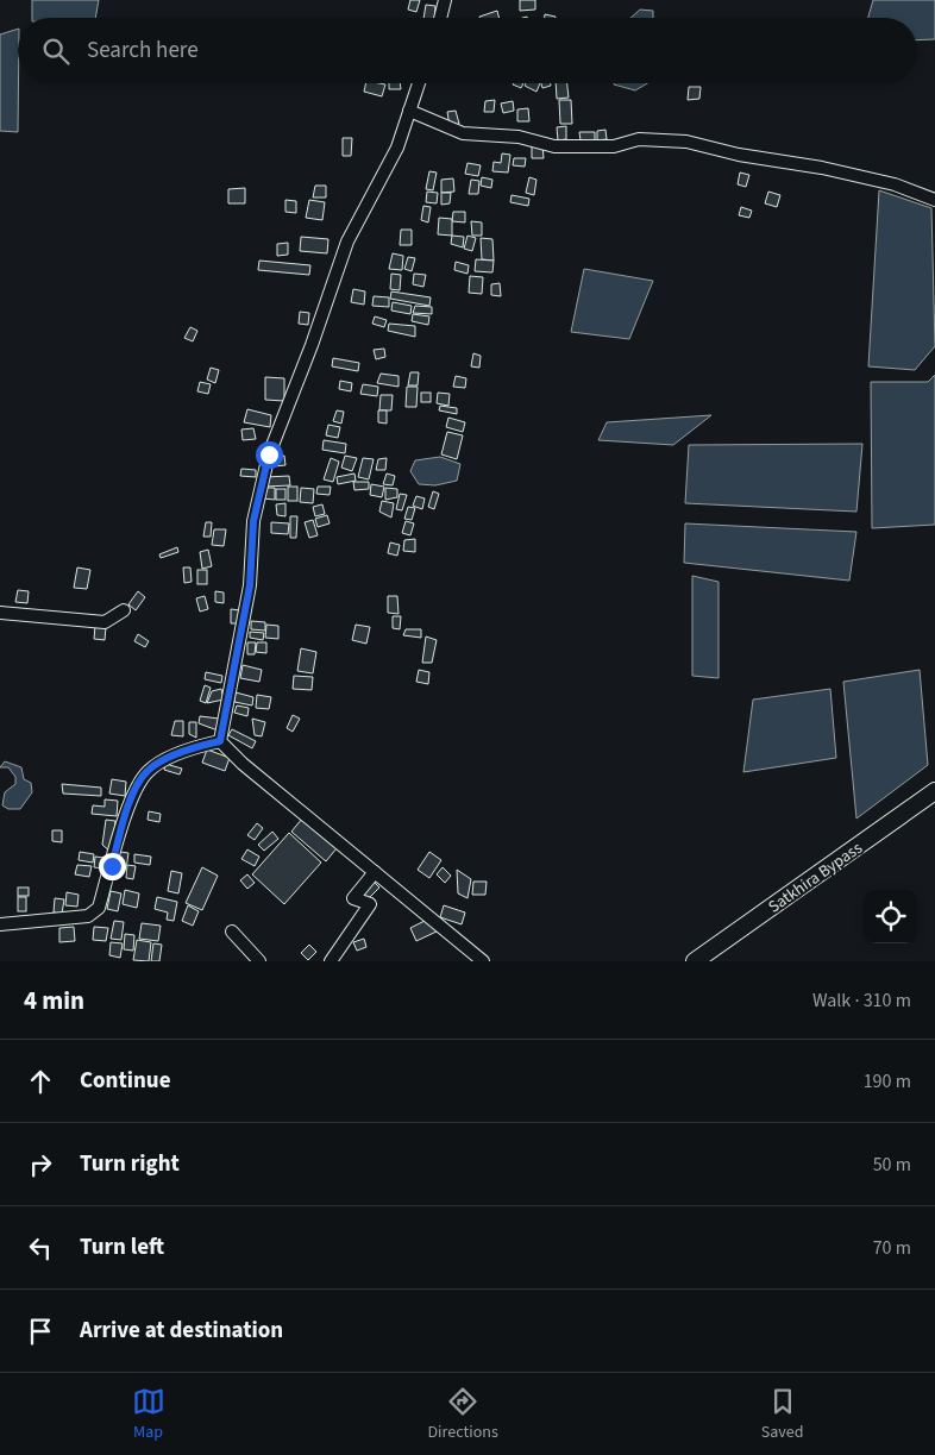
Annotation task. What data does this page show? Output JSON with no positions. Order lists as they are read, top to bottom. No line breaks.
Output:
{"streets":{"highway":["Satkhira Bypass"]},"page":{"search":"Search here","heading":["4 min","Walk · 310 m"],"list":[["Continue","190 m"],["Turn right","50 m"],["Turn left","70 m"],"Arrive at destination"],"nav":["Map","Directions","Saved"]}}
